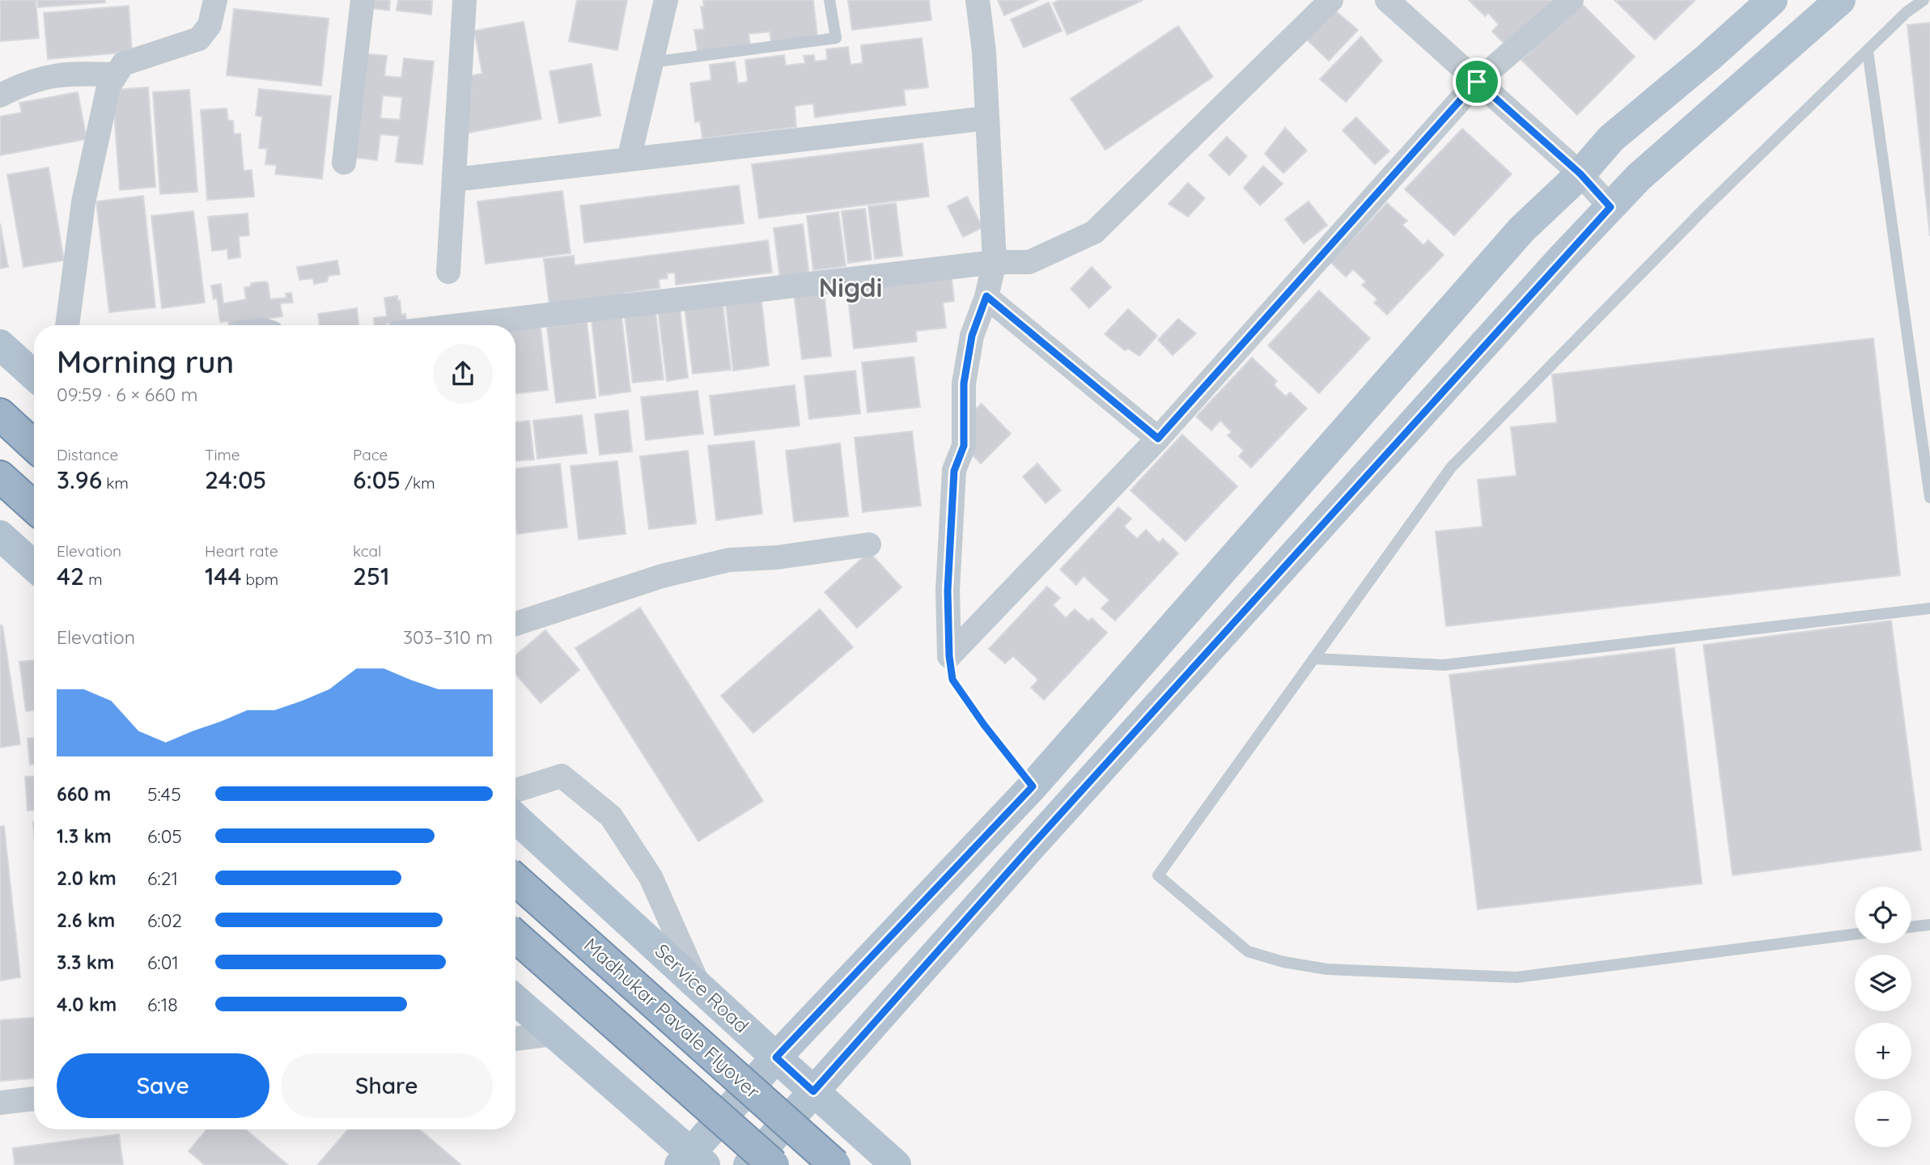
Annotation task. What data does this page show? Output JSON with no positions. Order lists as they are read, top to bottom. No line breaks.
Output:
{"streets":{"highway":["Madhukar Pavale Flyover"],"main road":["Service Road"]},"districts":["Nigdi"],"page":{"heading":["Morning run","09:59 · 6 × 660 m"],"stats":[["Distance","3.96 km"],["Time","24:05"],["Pace","6:05 /km"],["Elevation","42 m"],["Heart rate","144 bpm"],["kcal","251"]],"chart":["Elevation","303–310 m"],"list":[{"name":"660 m","note":"5:45"},{"name":"1.3 km","note":"6:05"},{"name":"2.0 km","note":"6:21"},{"name":"2.6 km","note":"6:02"},{"name":"3.3 km","note":"6:01"},{"name":"4.0 km","note":"6:18"}],"map_buttons":["+","−"],"buttons":["Save","Share"]}}
